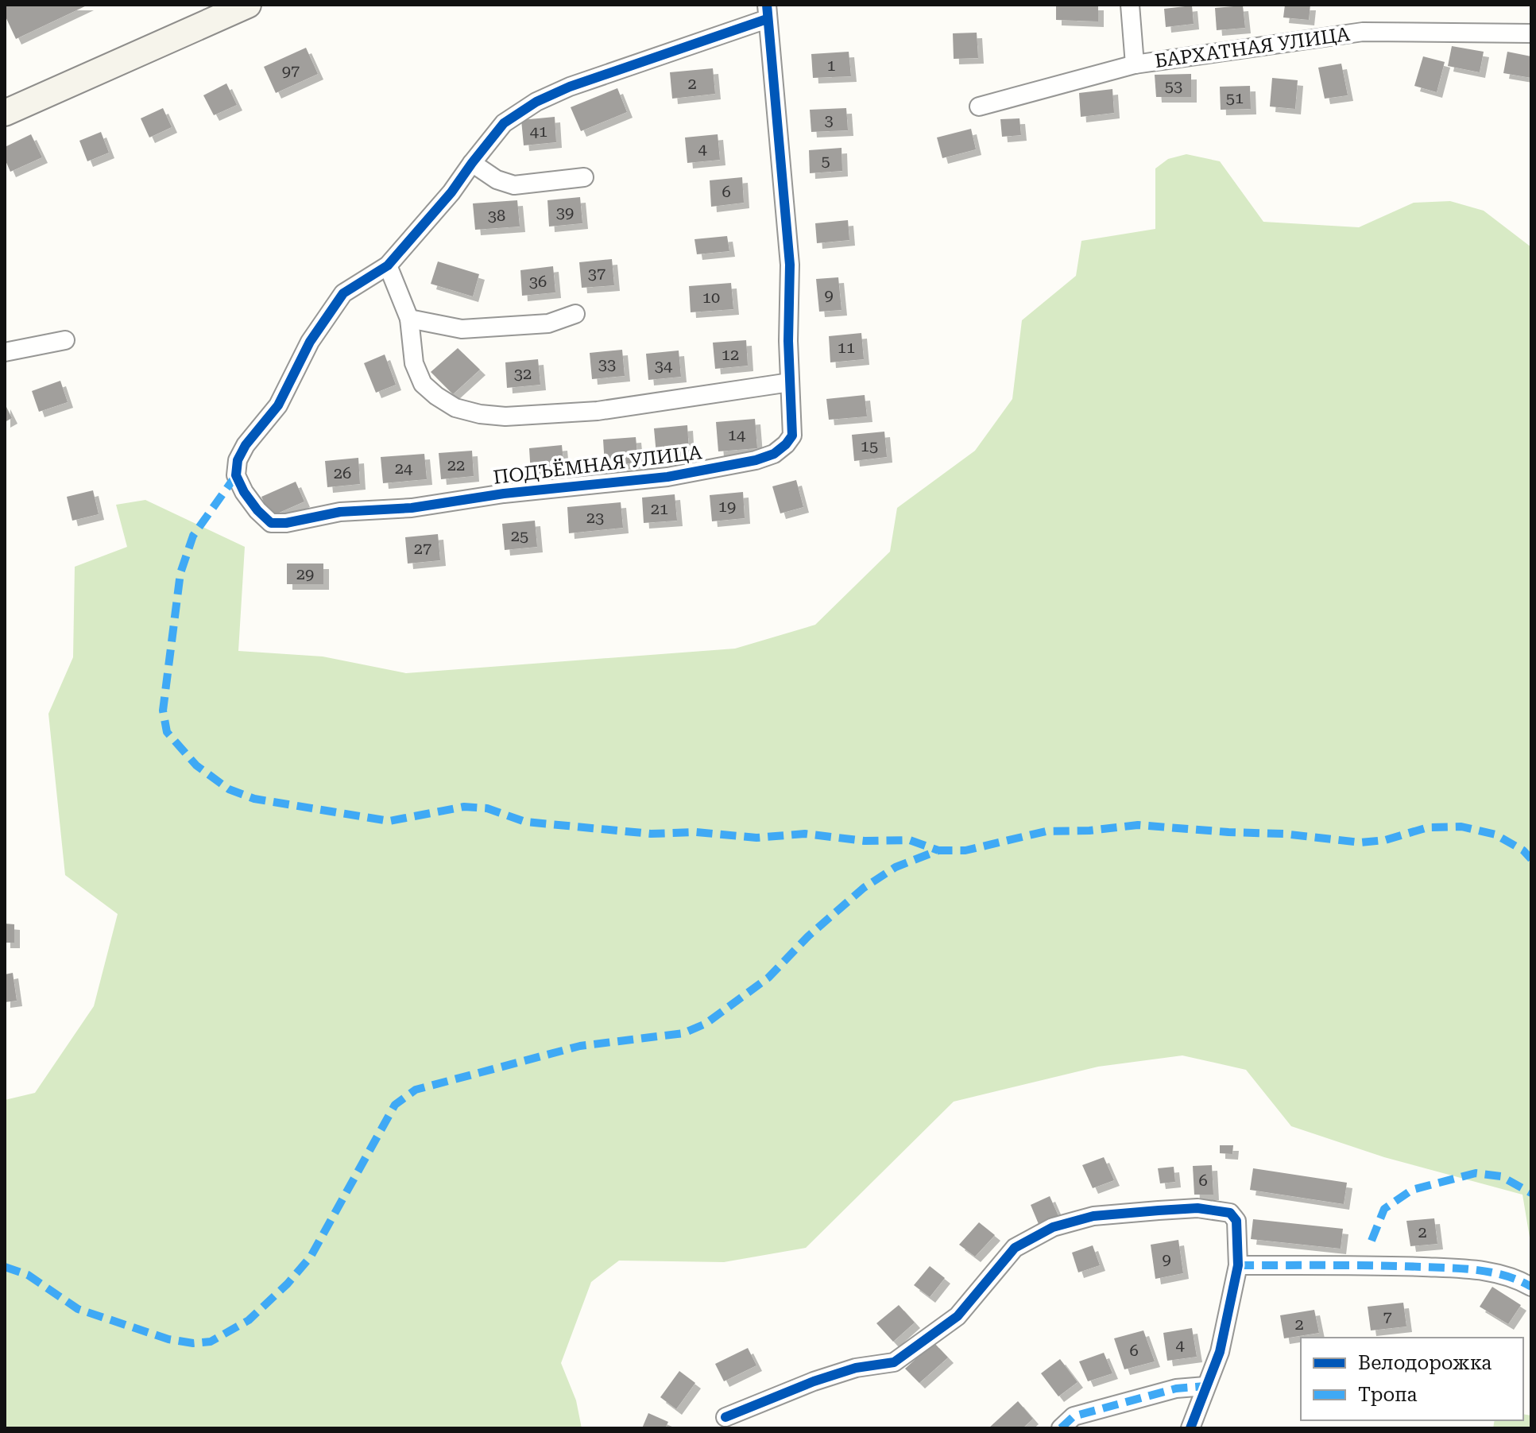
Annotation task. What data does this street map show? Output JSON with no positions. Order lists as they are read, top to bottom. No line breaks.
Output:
{"streets":{"street":["БАРХАТНАЯ УЛИЦА","ПОДЪЁМНАЯ УЛИЦА"]},"house_numbers":["1","97","2","53","51","3","41","4","5","6","39","38","37","36","9","10","11","12","33","34","32","14","15","22","24","26","19","21","23","25","27","29","6","2","9","7","2","4","6"],"legend":["Велодорожка","Тропа"]}
